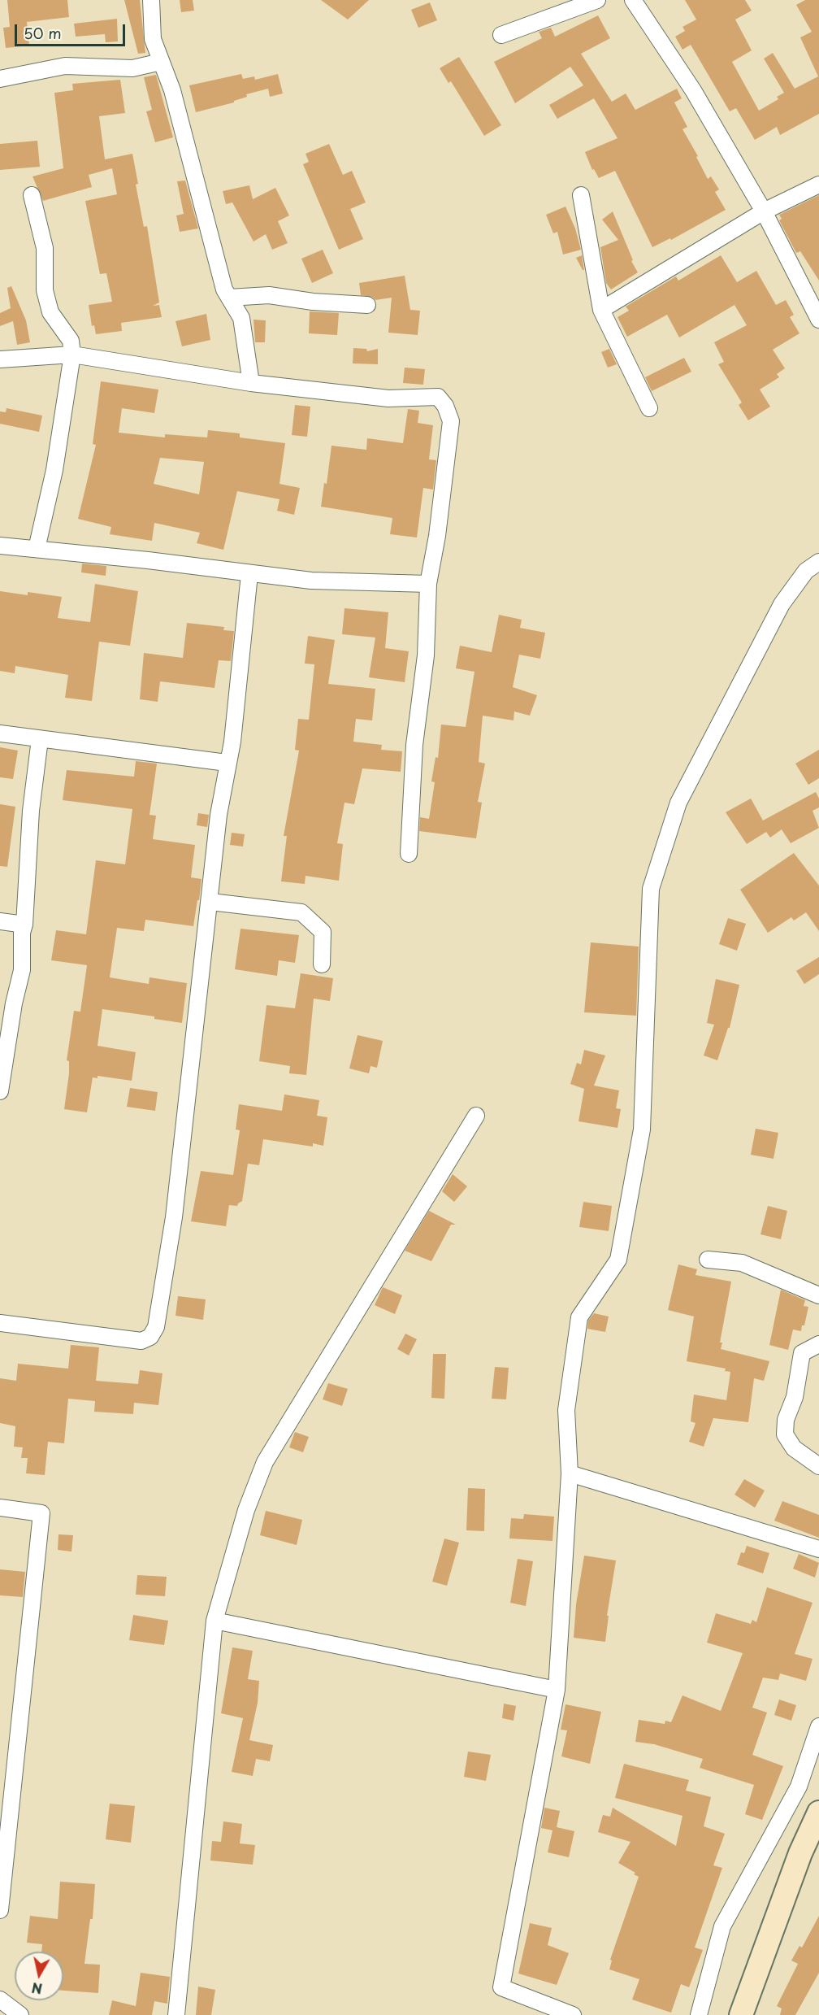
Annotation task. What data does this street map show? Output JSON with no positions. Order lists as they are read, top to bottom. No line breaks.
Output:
{"scale_bar":"50 m","north":"bottom"}
